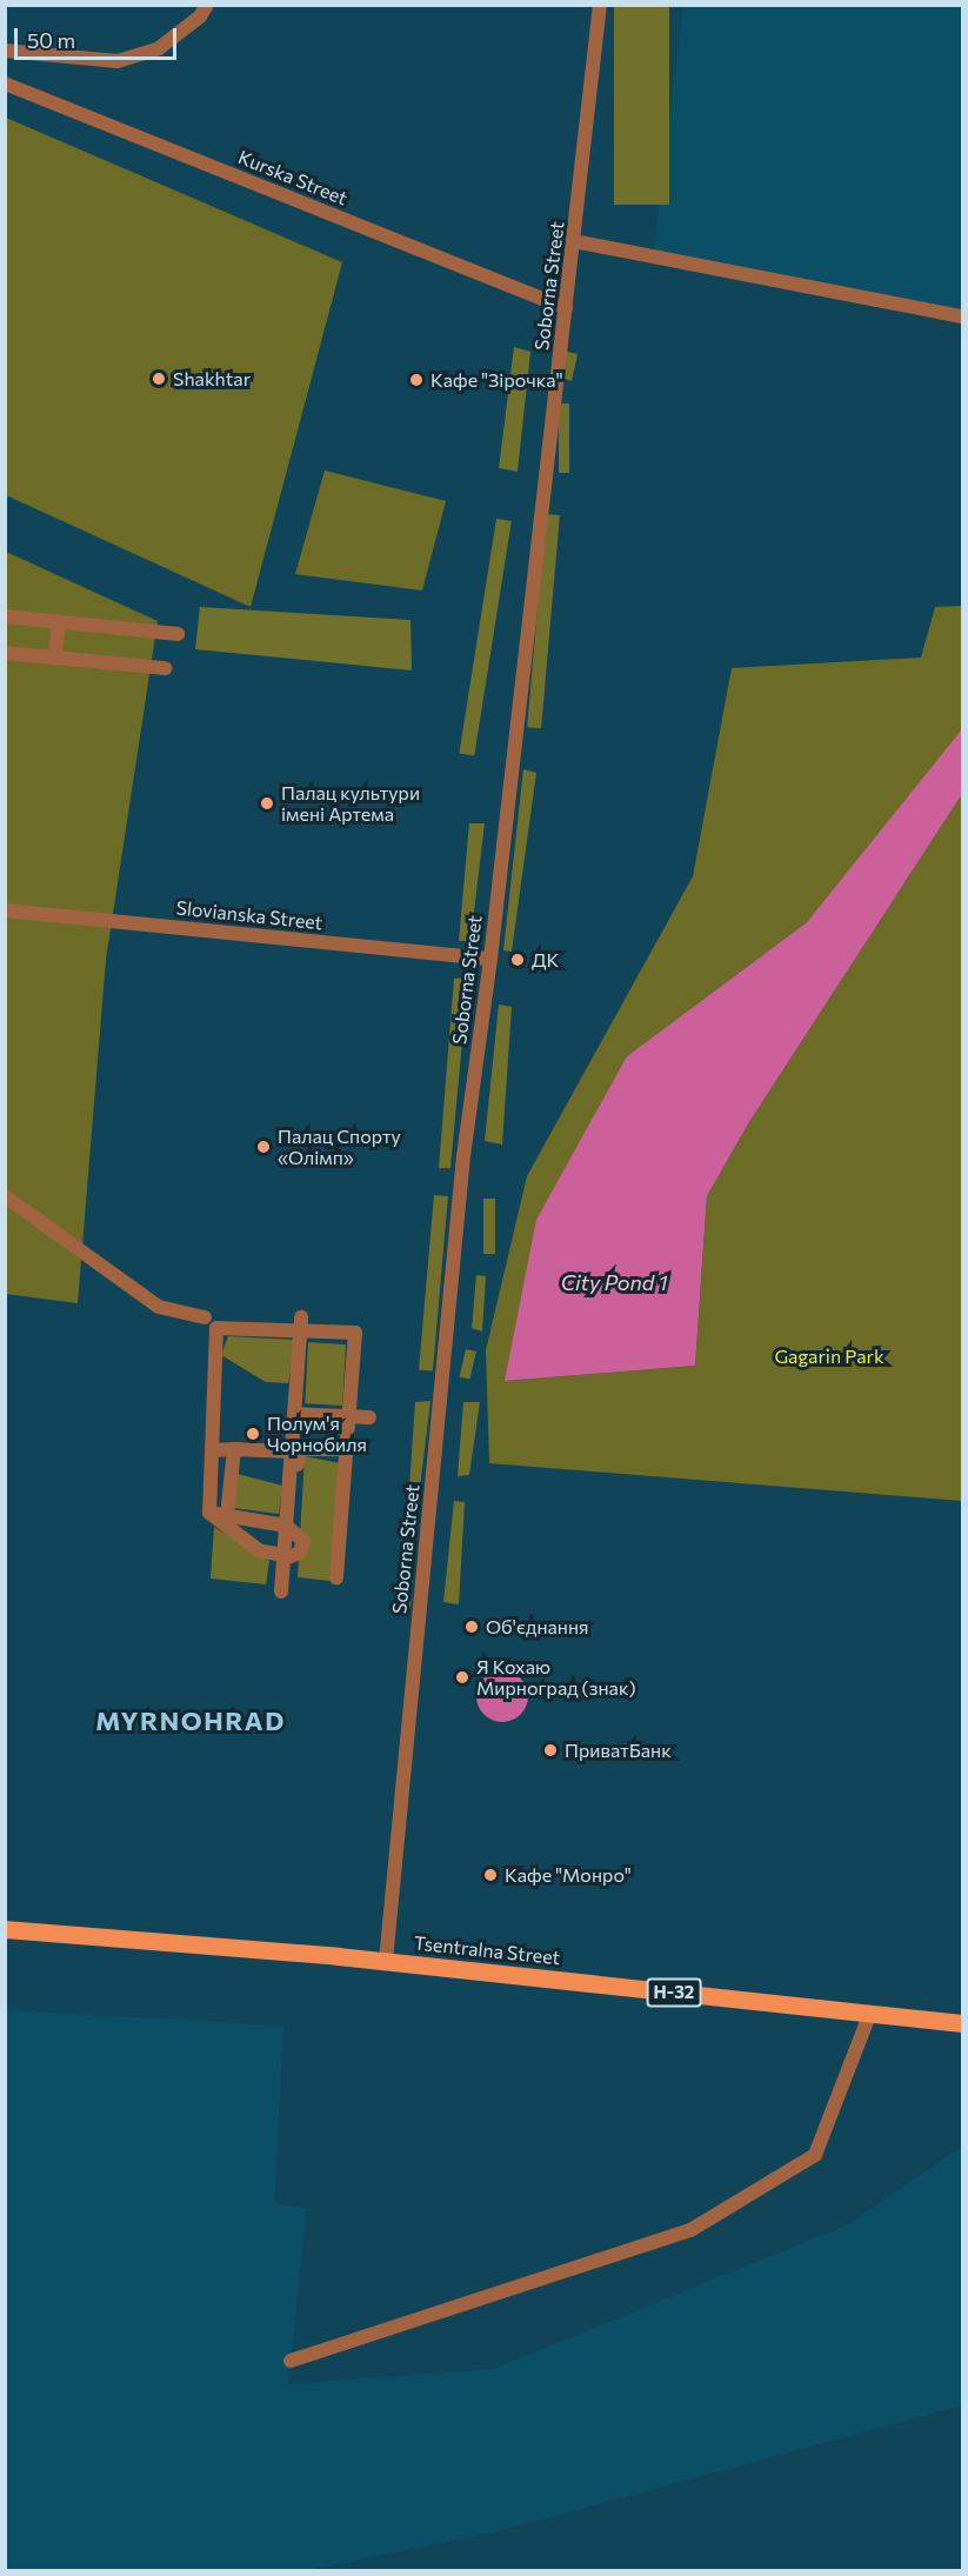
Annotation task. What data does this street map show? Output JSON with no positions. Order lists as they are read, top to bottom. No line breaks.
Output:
{"streets":{"main road":["Tsentralna Street","Н-32"],"street":["Kurska Street","Soborna Street","Slovianska Street"]},"crossings":[["Kurska Street","Soborna Street"],["Soborna Street","Slovianska Street"],["Soborna Street","Tsentralna Street"]],"districts":["MYRNOHRAD"],"water":["City Pond 1"],"parks":["Gagarin Park"],"places":["Shakhtar","Кафе \"Зірочка\"","Палац культури імені Артема","ДК","Палац Спорту «Олімп»","Полум'я Чорнобиля","Об'єднання","Я Кохаю Мирноград (знак)","ПриватБанк","Кафе \"Монро\""],"scale_bar":"50 m"}
